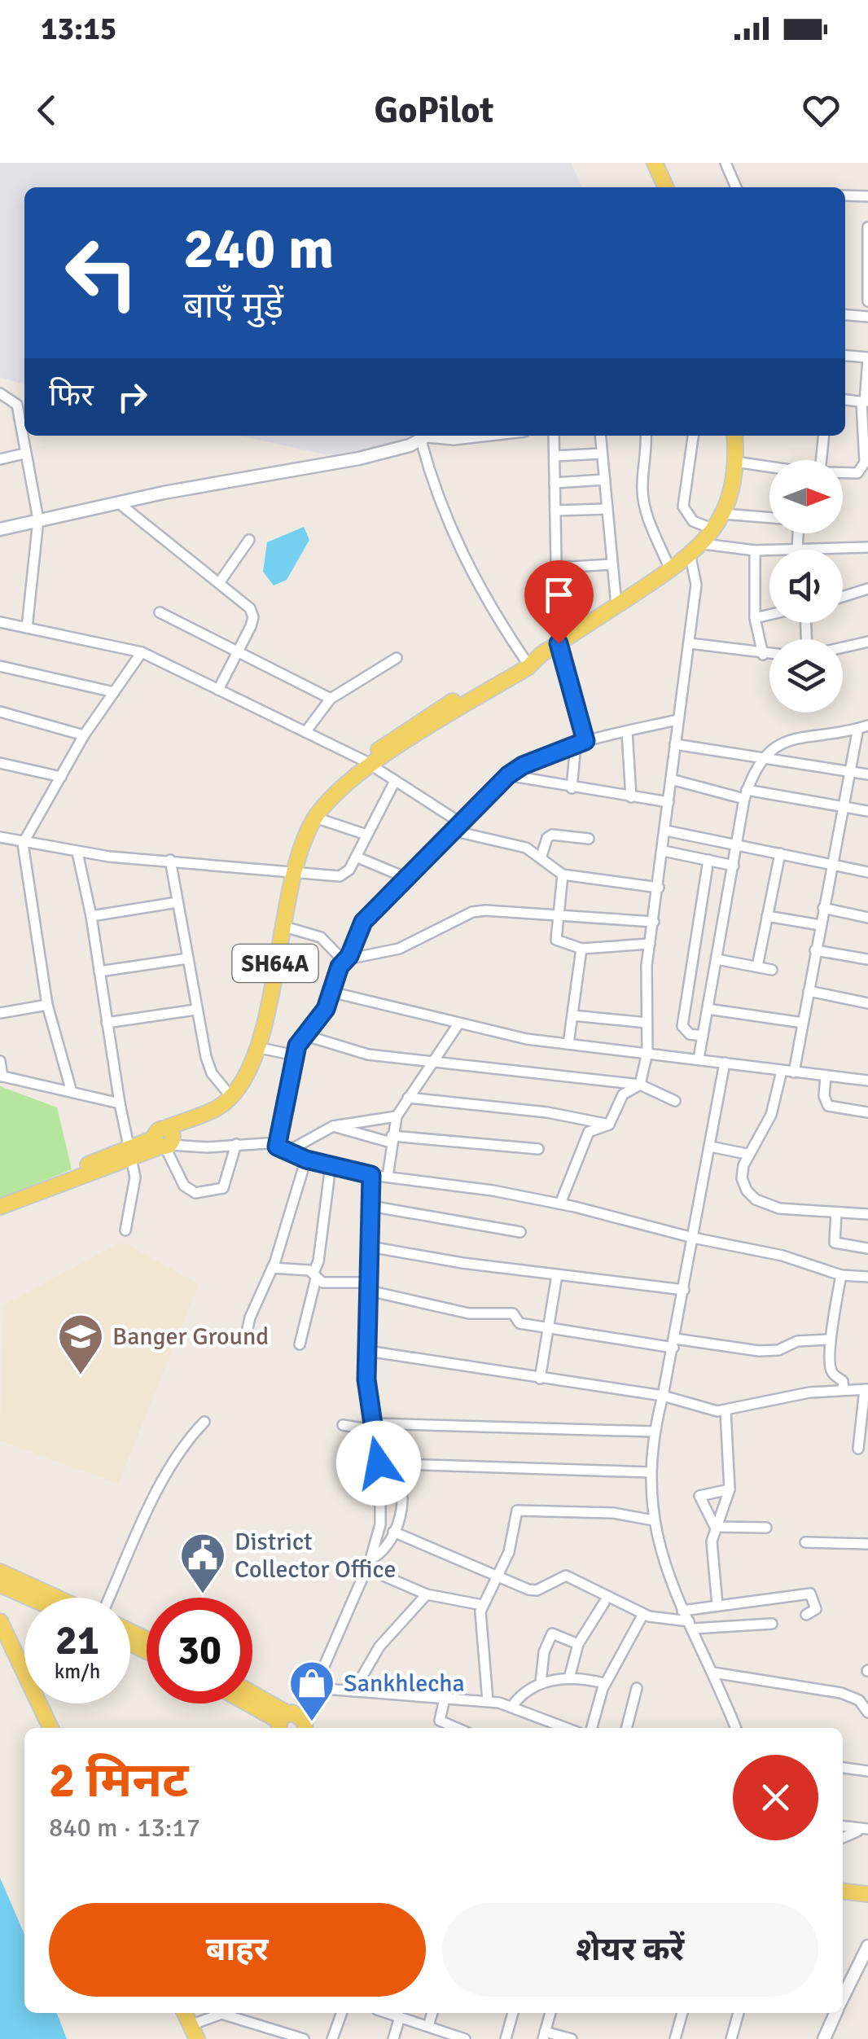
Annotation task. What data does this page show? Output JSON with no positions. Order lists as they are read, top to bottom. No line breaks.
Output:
{"streets":{"main road":["SH64A"]},"places":{"school or university":["Banger Ground"],"public building":["District Collector Office"],"shop":["Sankhlecha"]},"north":"right","page":{"status":"13:15","header":"GoPilot","turn":["240 m","बाएँ मुड़ें"],"then":"फिर","speed":"21 km/h","limit":"30","heading":["2 मिनट","840 m · 13:17"],"buttons":["बाहर","शेयर करें"]}}
